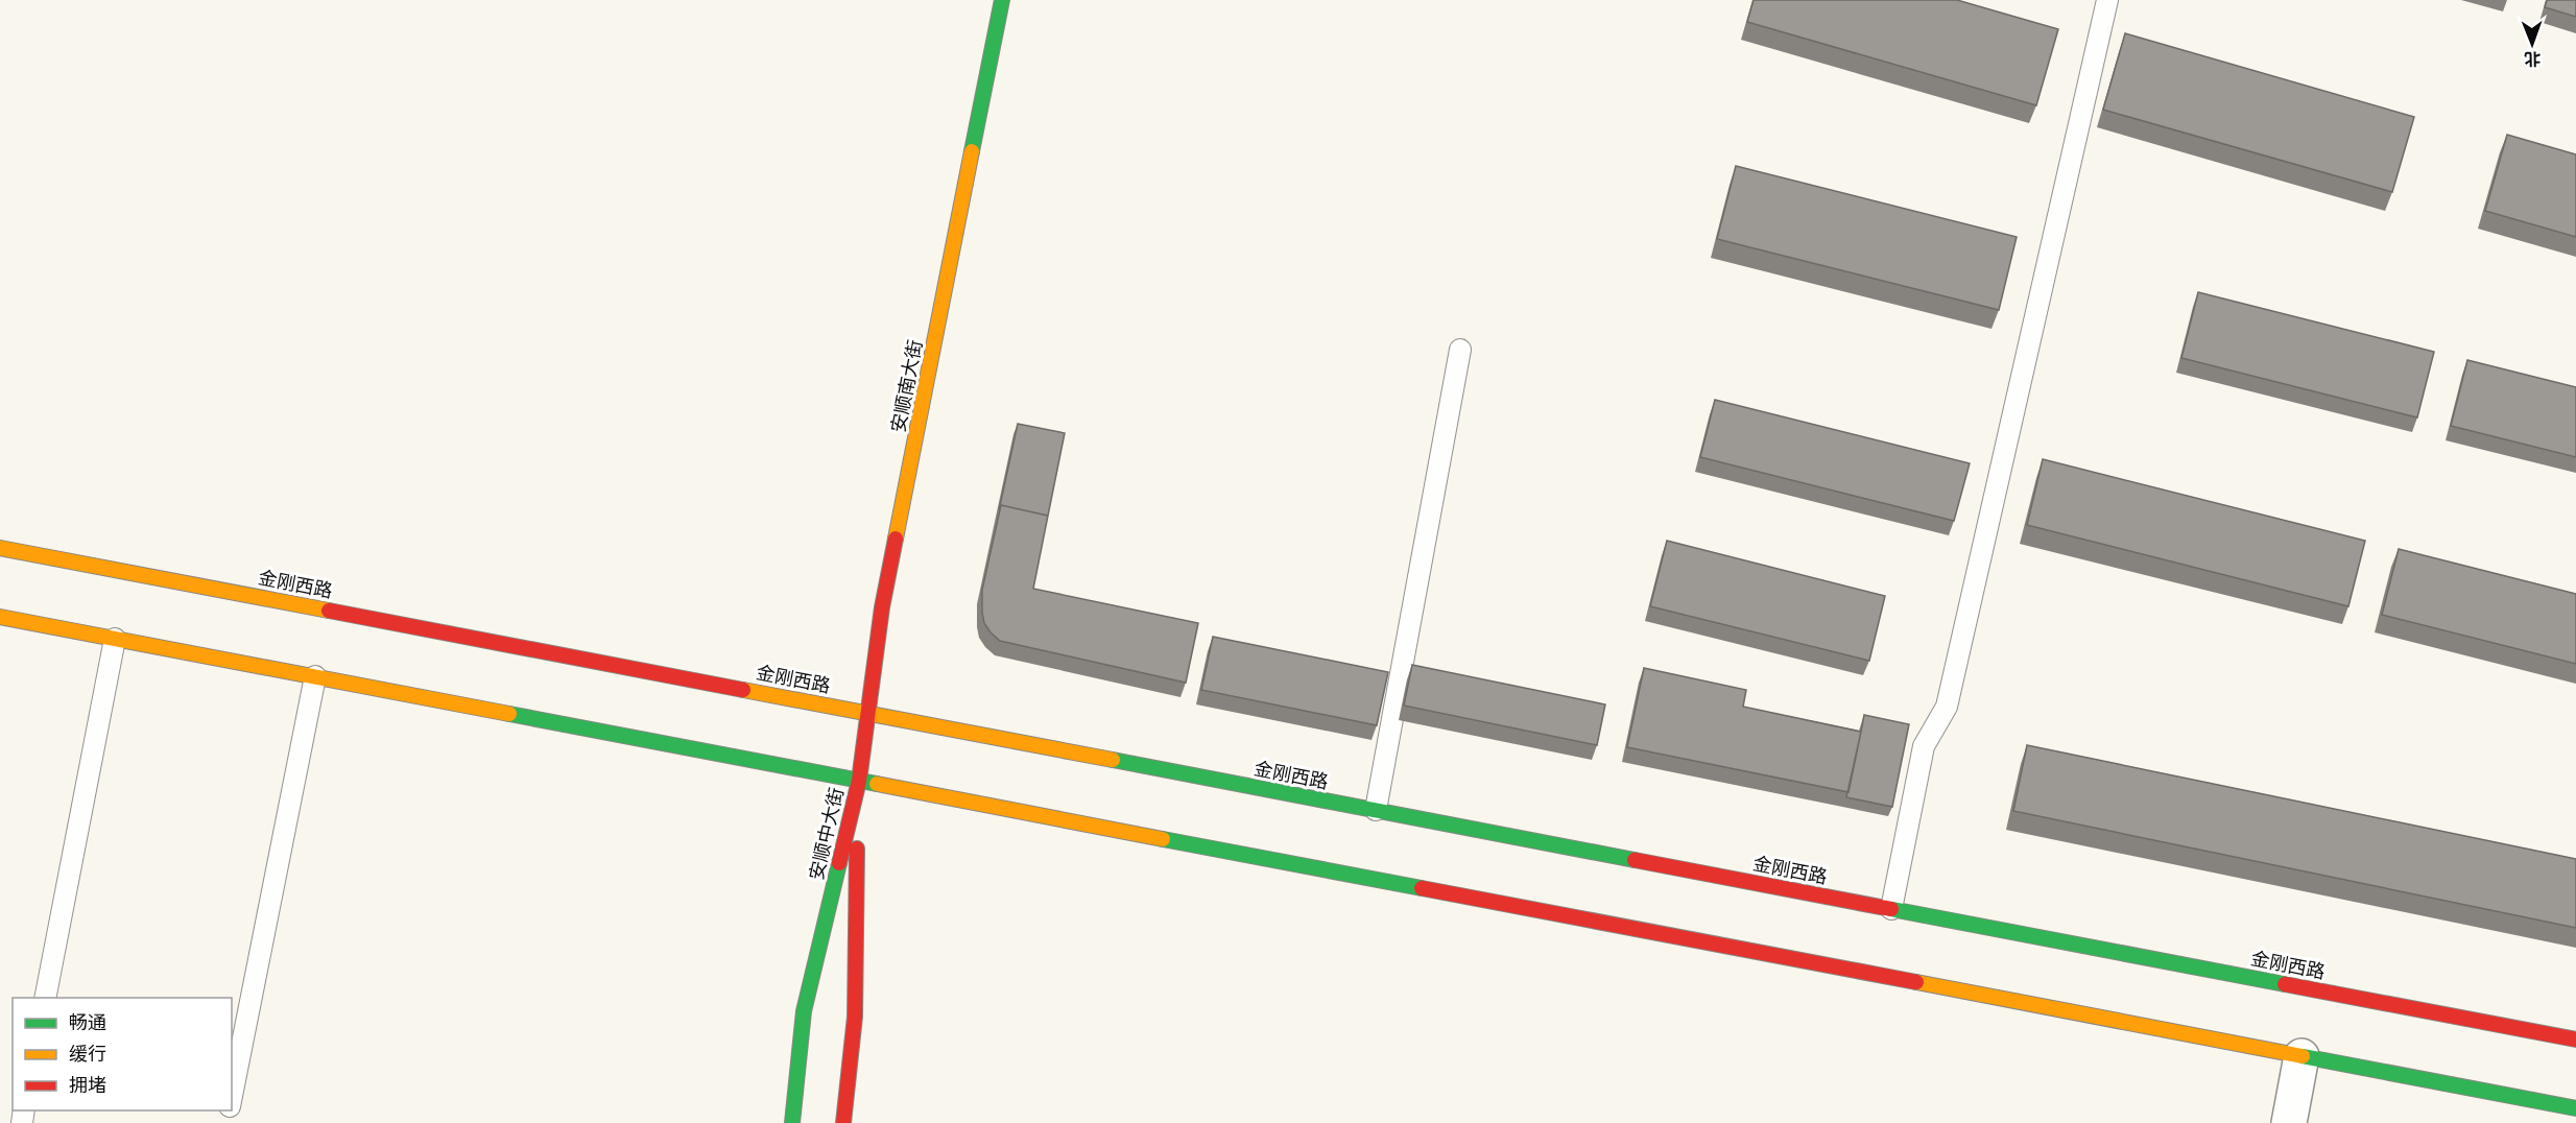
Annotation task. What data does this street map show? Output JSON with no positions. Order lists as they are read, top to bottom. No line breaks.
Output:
{"streets":{"street":["安顺南大街","金刚西路","安顺中大街"]},"crossings":[["安顺南大街","金刚西路"],["安顺南大街","安顺中大街"]],"legend":["畅通","缓行","拥堵"],"north":"bottom"}
